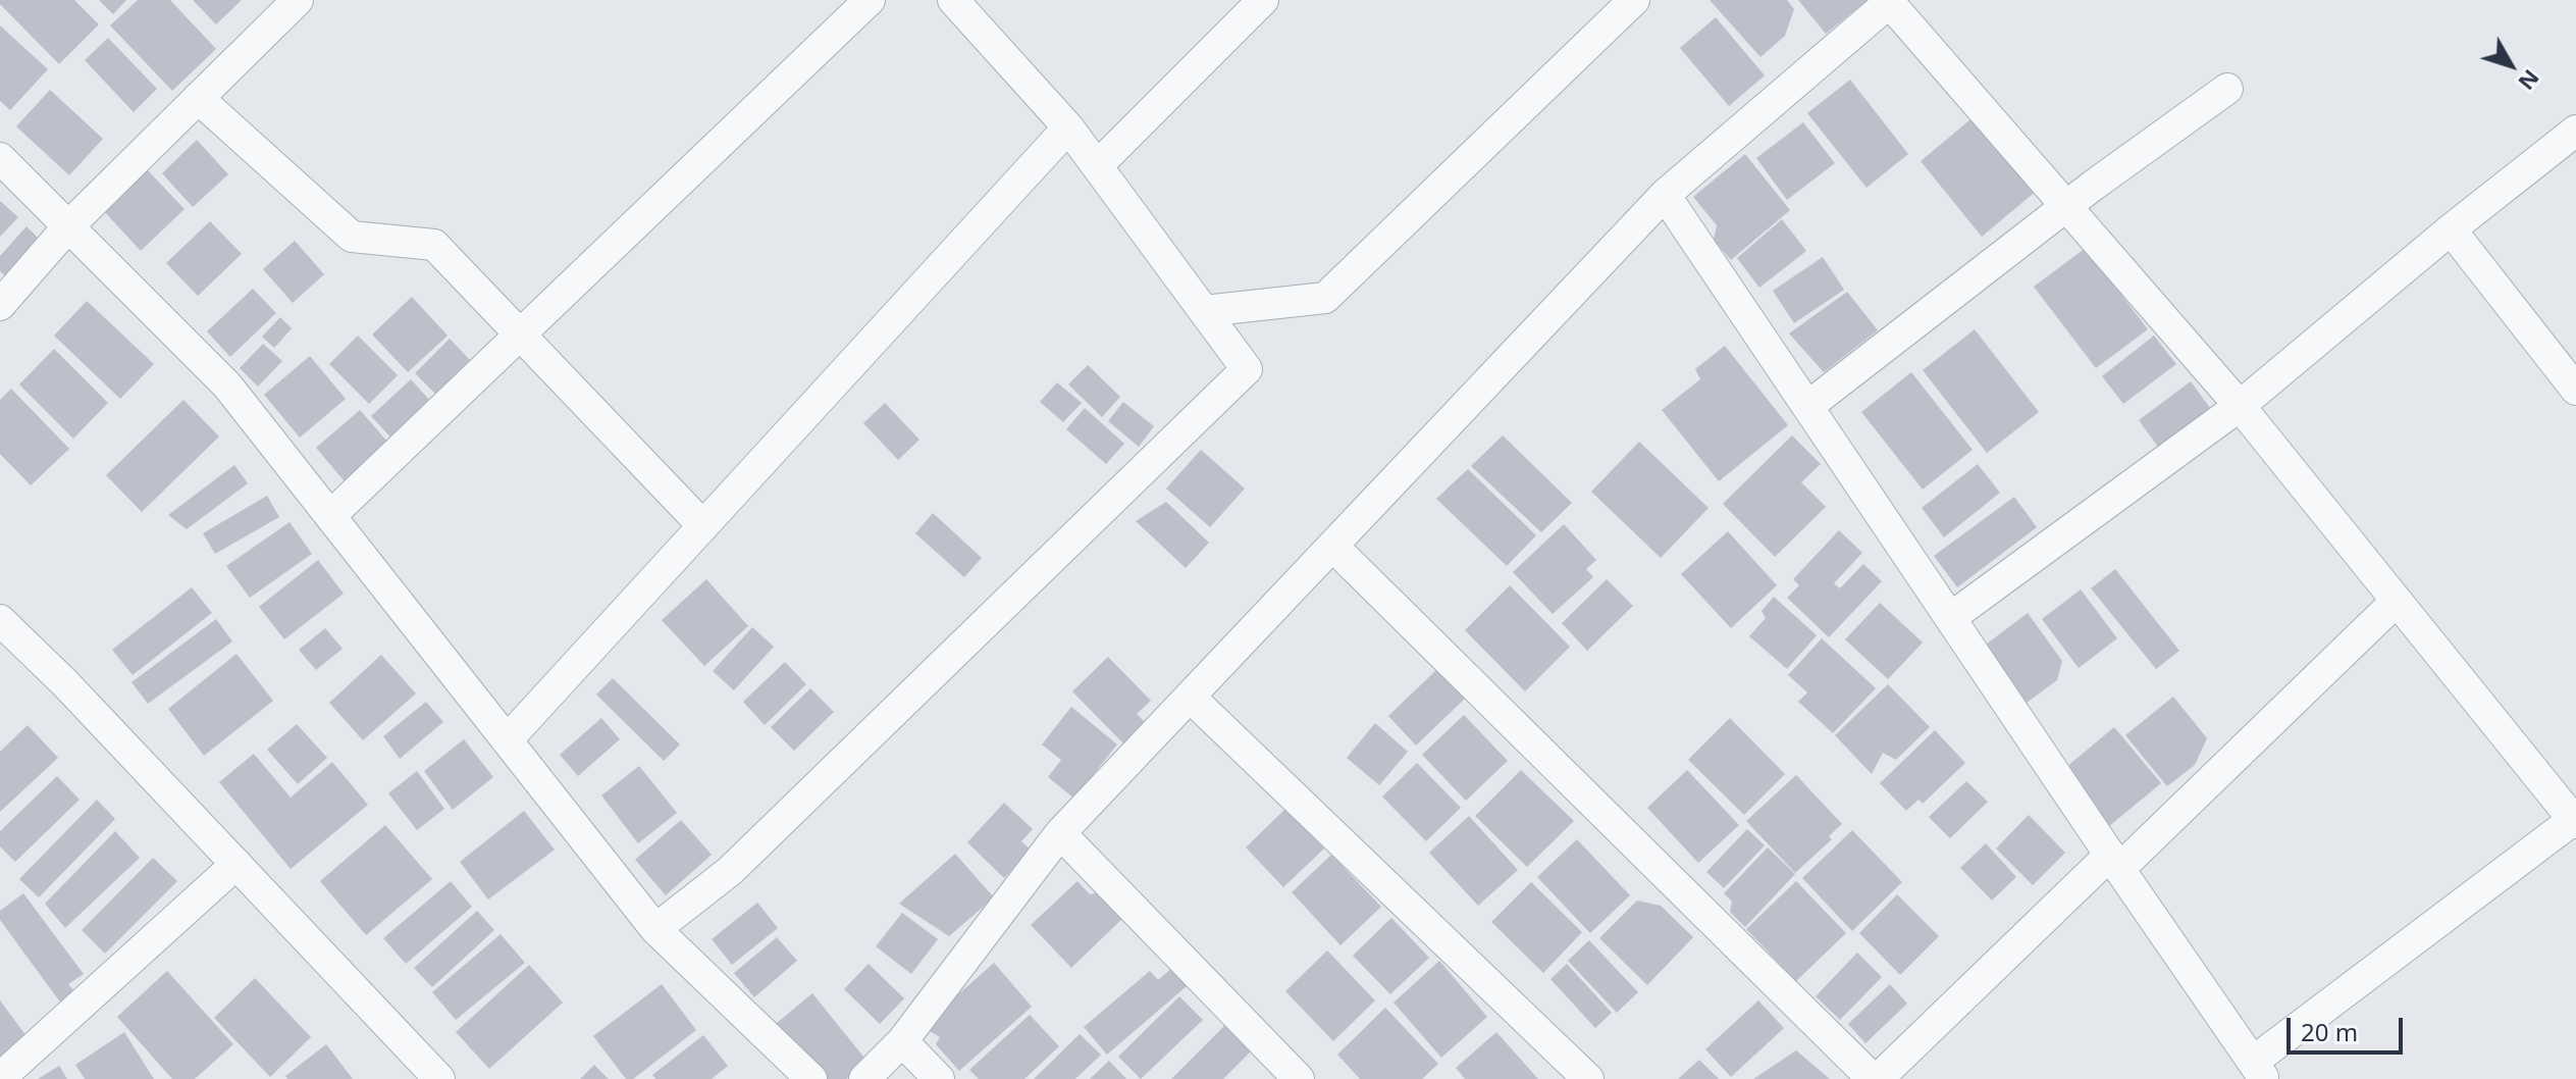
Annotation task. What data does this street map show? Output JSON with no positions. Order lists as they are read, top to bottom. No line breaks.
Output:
{"scale_bar":"20 m","north":"bottom right"}
